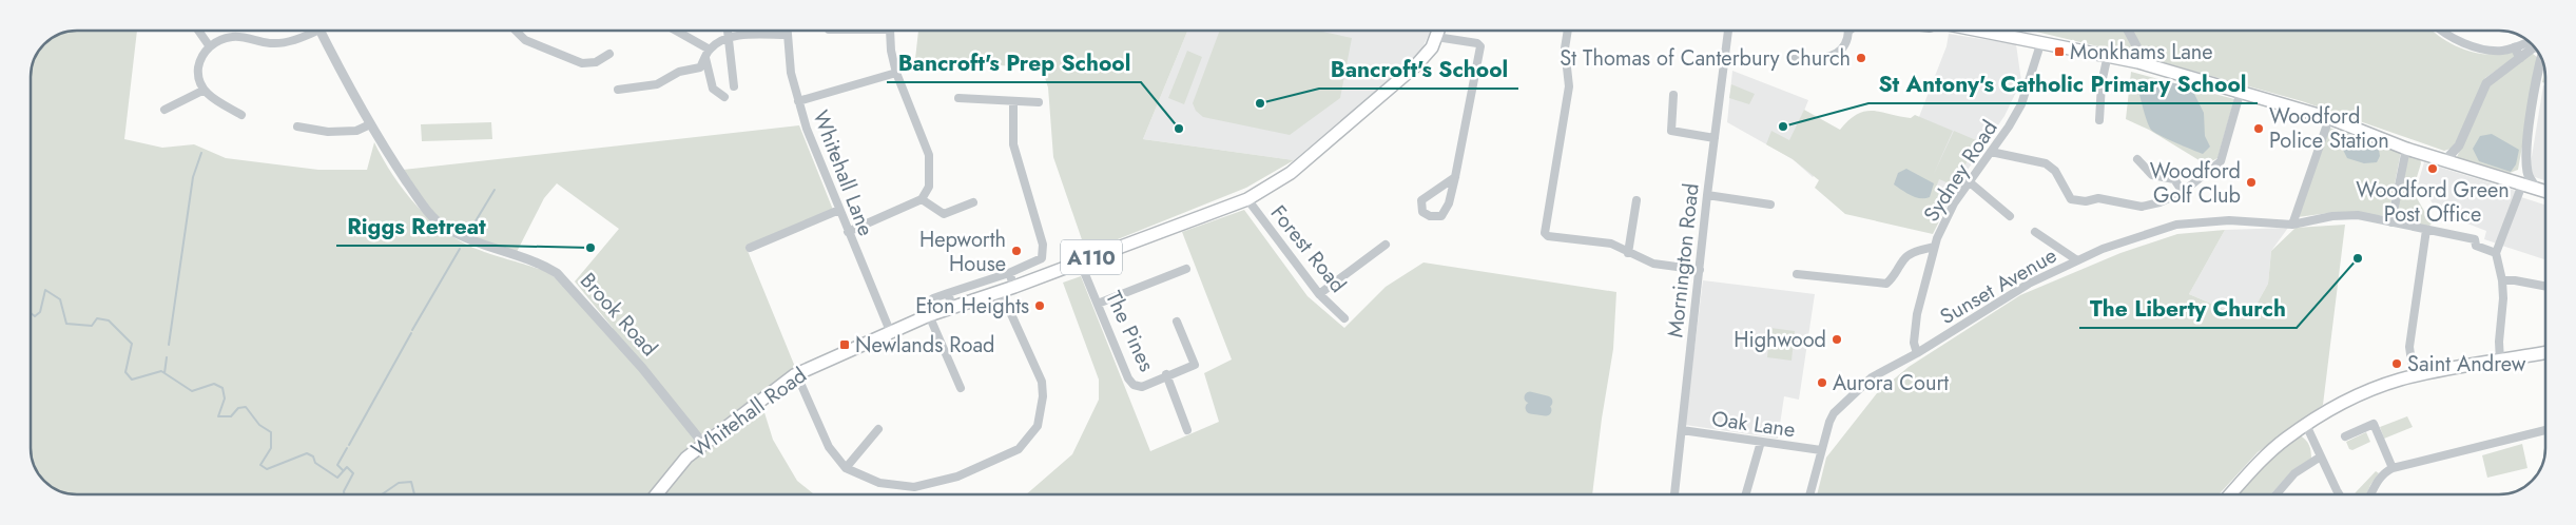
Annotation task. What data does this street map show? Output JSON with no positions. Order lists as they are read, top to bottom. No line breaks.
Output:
{"streets":{"main road":["A110","Whitehall Road"],"street":["Sydney Road","Whitehall Lane","Forest Road","Mornington Road","Sunset Avenue","Brook Road","The Pines","Oak Lane"]},"crossings":[["Sydney Road","Sunset Avenue"],["Whitehall Lane","Whitehall Road"],["Forest Road","Whitehall Road"],["Mornington Road","Oak Lane"],["Sunset Avenue","Oak Lane"],["Brook Road","Whitehall Road"],["The Pines","Whitehall Road"]],"places":{"transit":["Monkhams Lane","Newlands Road"],"other":["St Thomas of Canterbury Church","Bancroft's School","St Antony's Catholic Primary School","Bancroft's Prep School","Woodford Police Station","Woodford Green Post Office","Woodford Golf Club","Riggs Retreat","Hepworth House","The Liberty Church","Eton Heights","Highwood","Saint Andrew","Aurora Court"]}}
